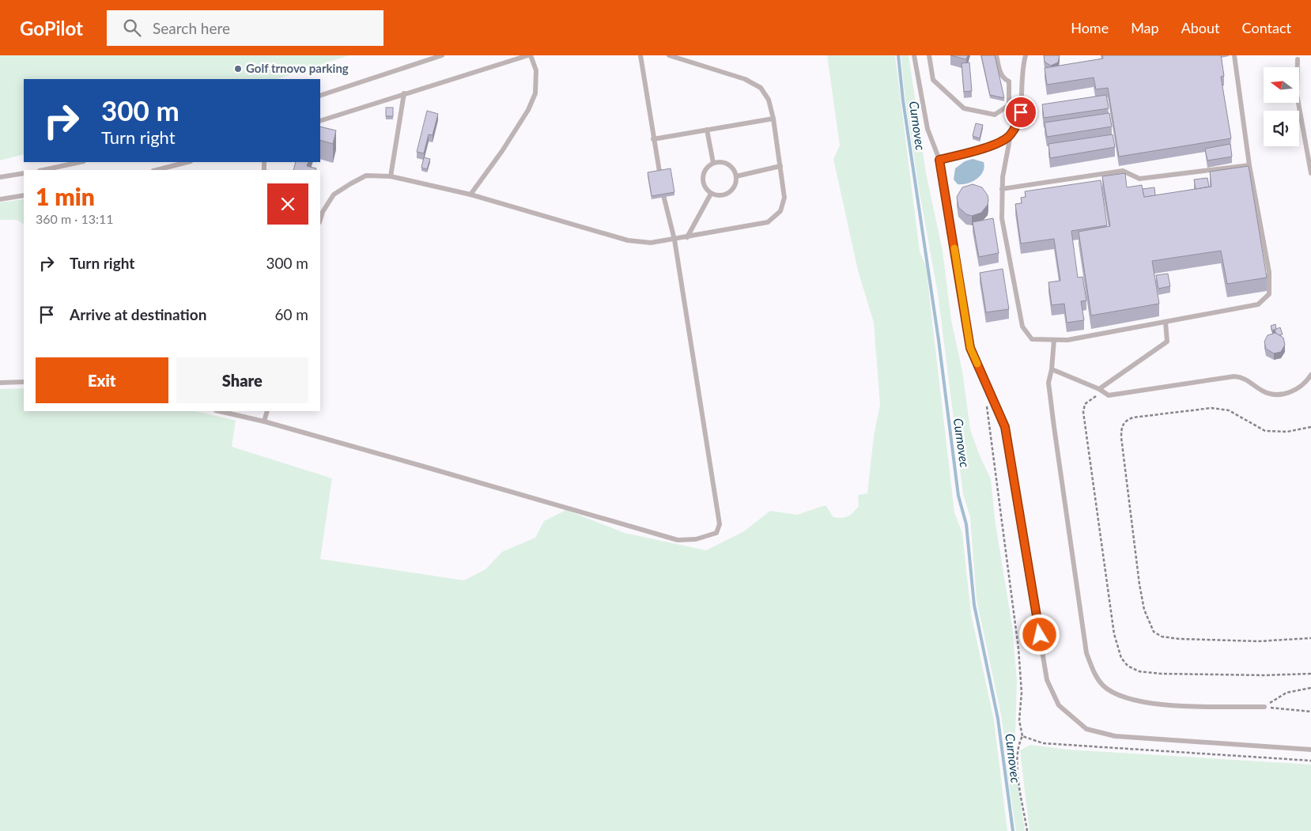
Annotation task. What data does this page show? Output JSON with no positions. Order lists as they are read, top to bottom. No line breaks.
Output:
{"water":["Curnovec"],"places":["Golf trnovo parking"],"north":"left","page":{"header":"GoPilot","search":"Search here","nav":["Home","Map","About","Contact"],"turn":["300 m","Turn right"],"heading":["1 min","360 m · 13:11"],"list":[{"name":"Turn right","value":"300 m"},{"name":"Arrive at destination","value":"60 m"}],"buttons":["Exit","Share"]}}
